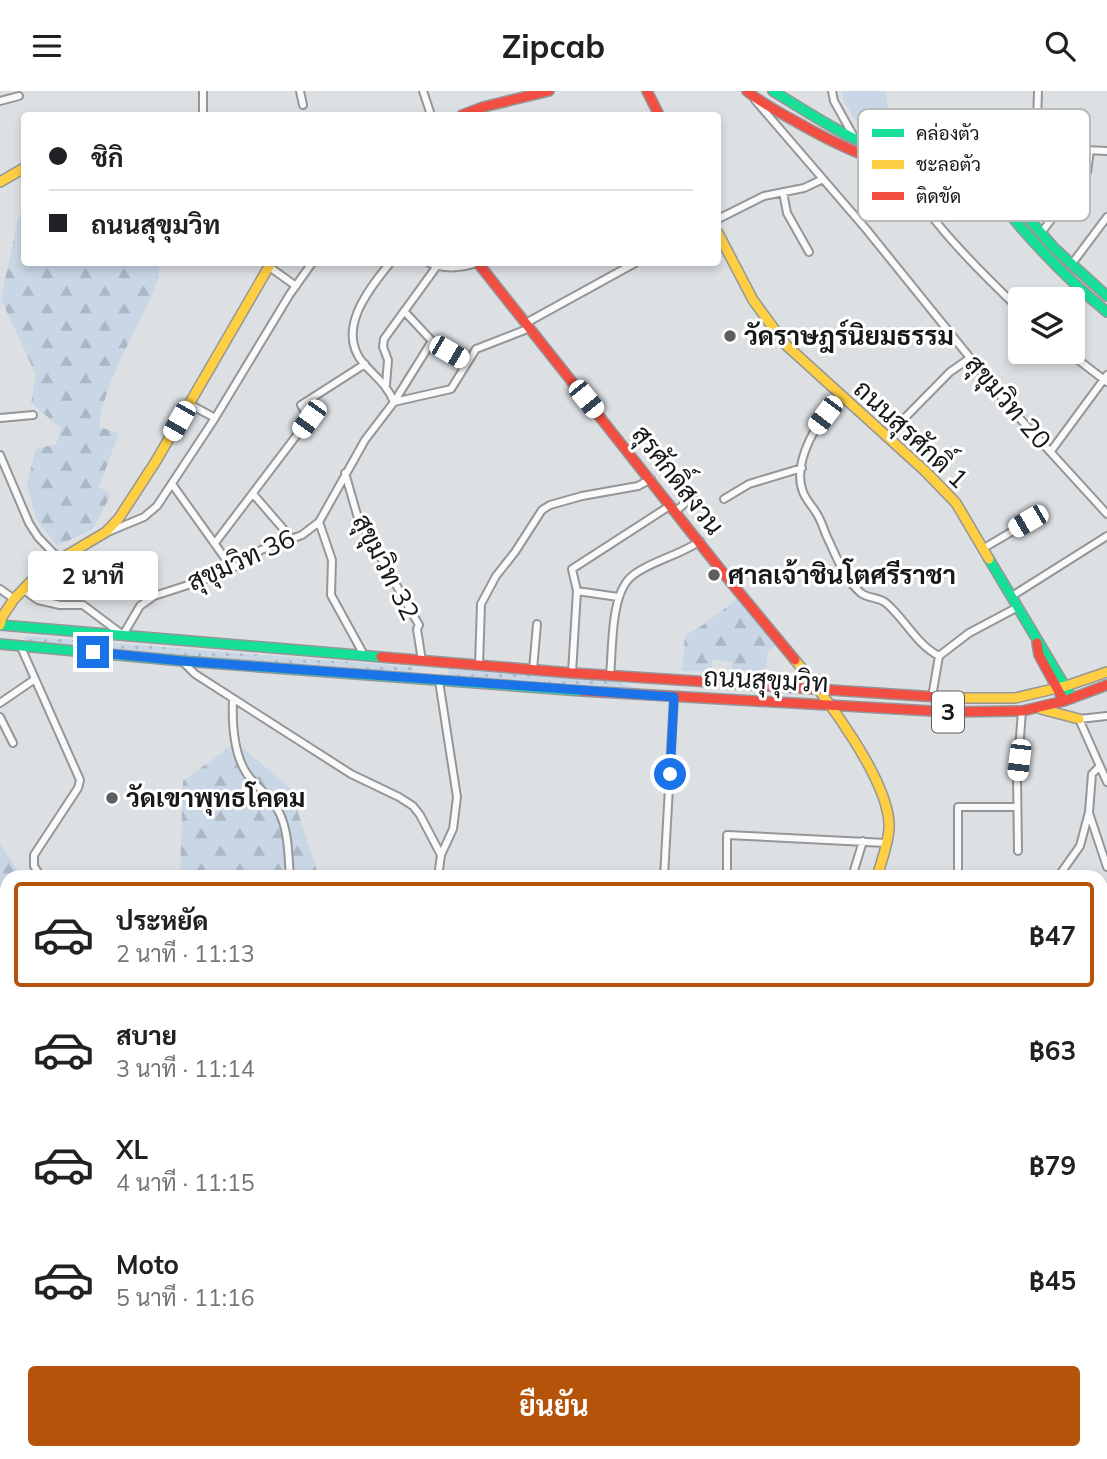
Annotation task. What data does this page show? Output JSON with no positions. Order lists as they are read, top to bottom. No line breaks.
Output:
{"streets":{"main road":["ถนนสุรศักดิ์ 1","สุรศักดิ์สงวน","ถนนสุขุมวิท","3"],"street":["สุขุมวิท 20","สุขุมวิท 36","สุขุมวิท 32"]},"crossings":[["ถนนสุรศักดิ์ 1","ถนนสุขุมวิท"],["สุรศักดิ์สงวน","ถนนสุขุมวิท"],["สุขุมวิท 36","สุขุมวิท 32"],["สุขุมวิท 36","ถนนสุขุมวิท"],["สุขุมวิท 32","ถนนสุขุมวิท"]],"places":["วัดราษฎร์นิยมธรรม","ศาลเจ้าชินโตศรีราชา","วัดเขาพุทธโคดม"],"legend":["คล่องตัว","ชะลอตัว","ติดขัด"],"page":{"header":"Zipcab","banner":["ชิกิ","ถนนสุขุมวิท"],"bubble":"2 นาที","list":[{"name":"ประหยัด","note":"2 นาที · 11:13","value":"฿47"},{"name":"สบาย","note":"3 นาที · 11:14","value":"฿63"},{"name":"XL","note":"4 นาที · 11:15","value":"฿79"},{"name":"Moto","note":"5 นาที · 11:16","value":"฿45"}],"buttons":"ยืนยัน"}}
